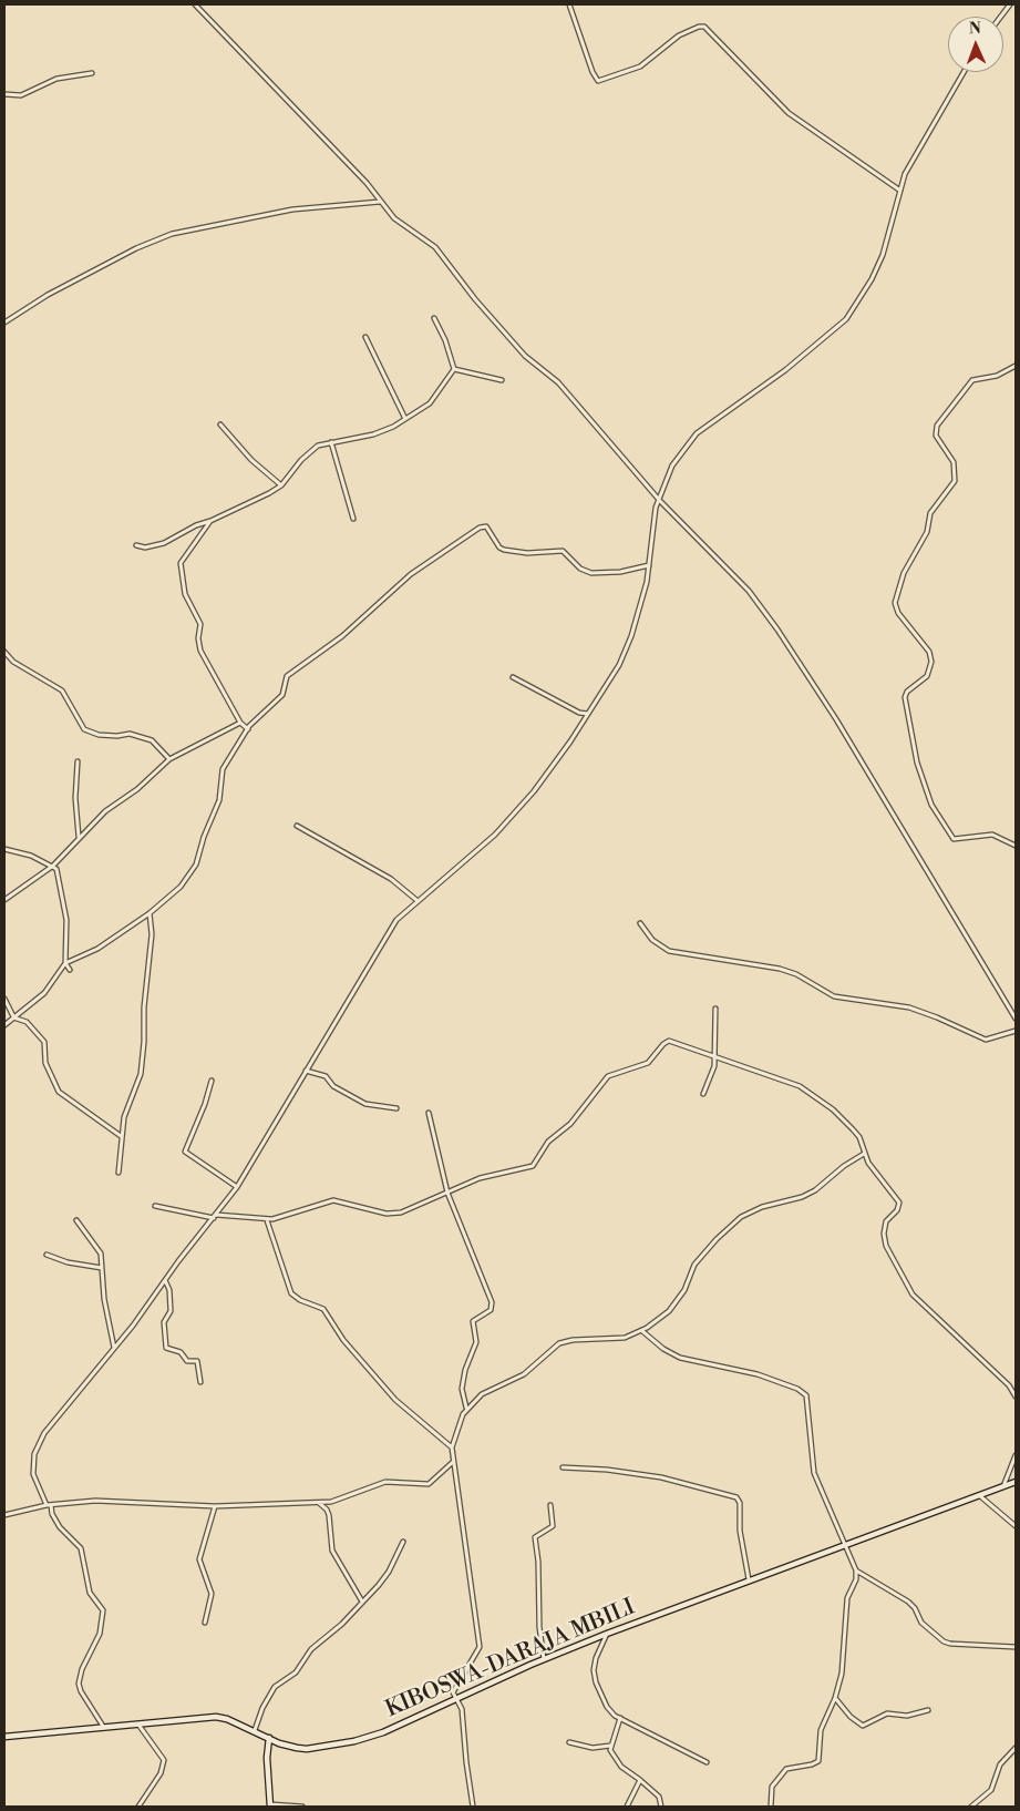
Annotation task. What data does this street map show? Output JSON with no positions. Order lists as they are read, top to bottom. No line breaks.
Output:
{"streets":{"main road":["KIBOSWA-DARAJA MBILI"]},"north":"top"}
